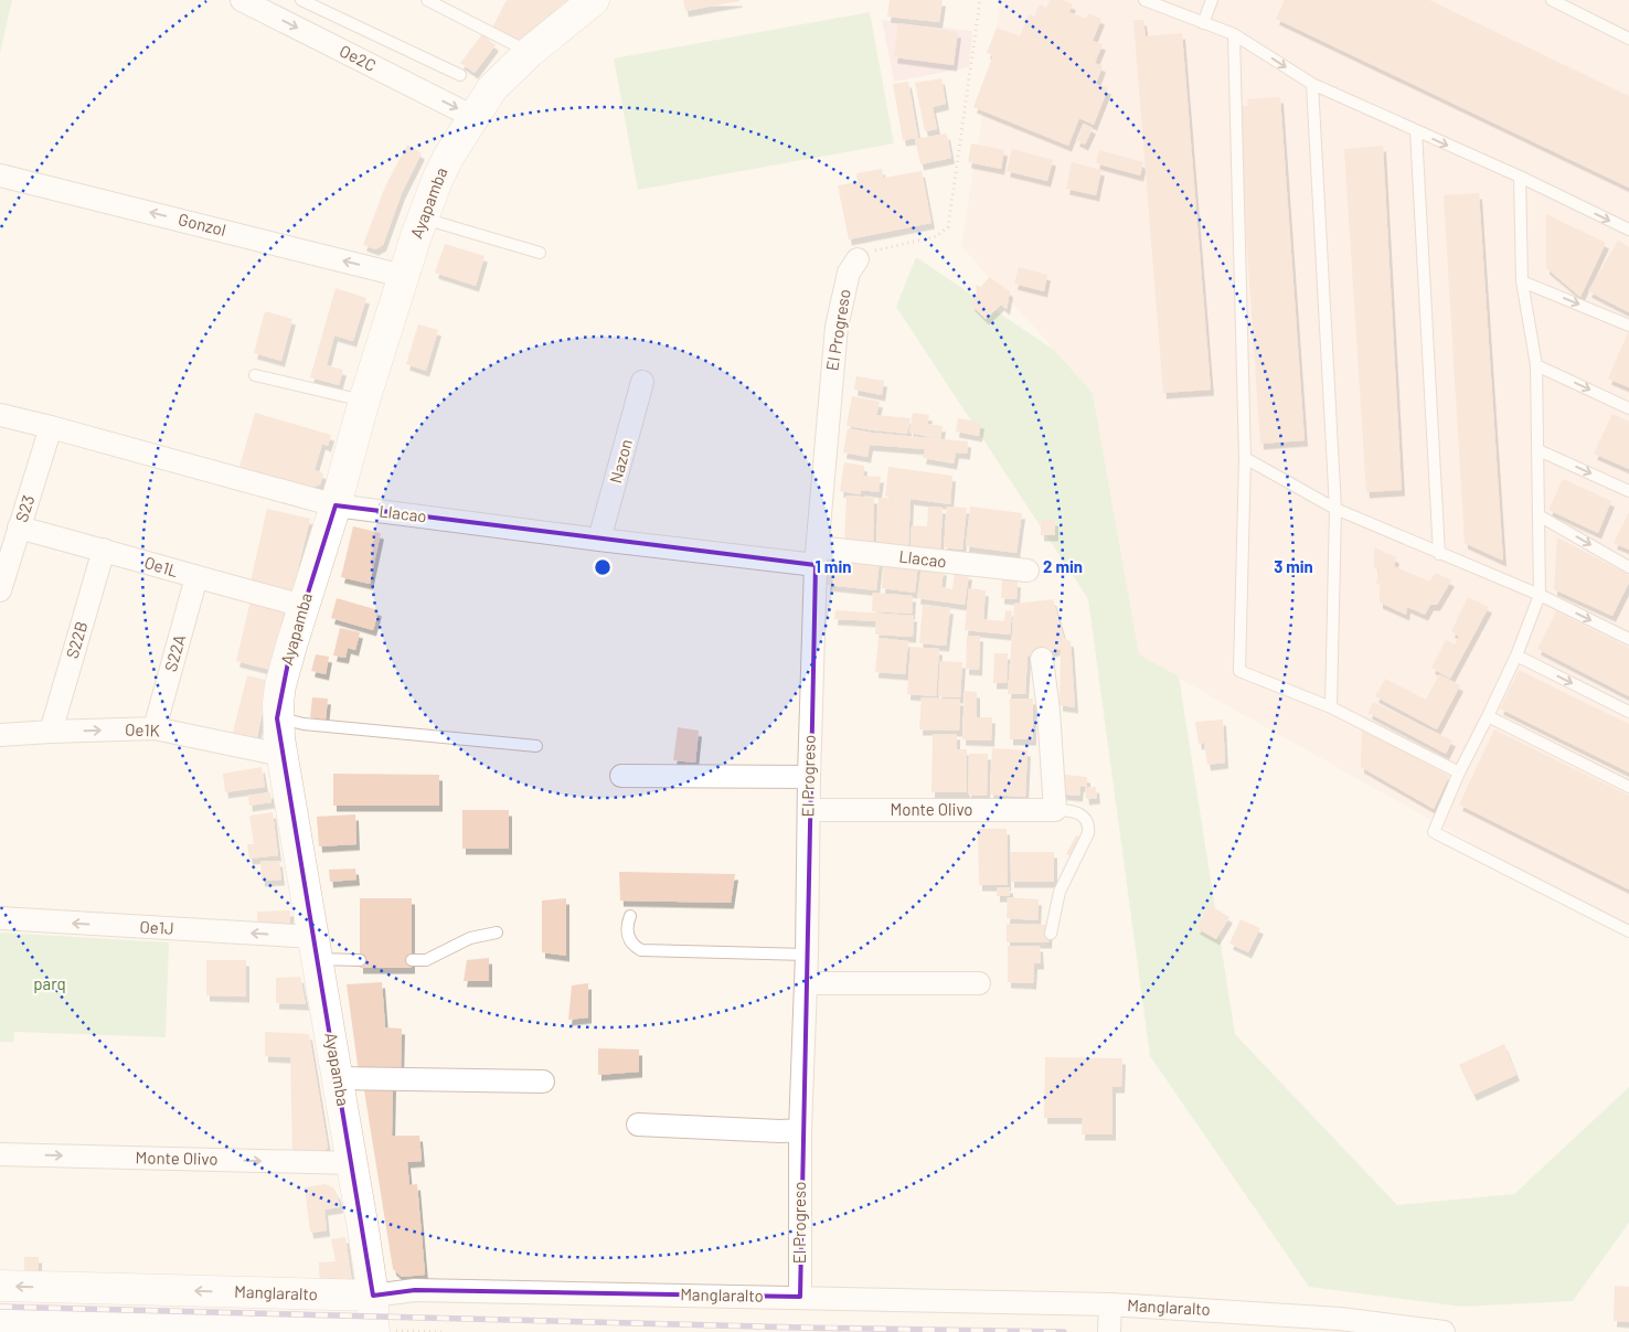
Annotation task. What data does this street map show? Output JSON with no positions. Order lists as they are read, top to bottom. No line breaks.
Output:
{"streets":{"main road":["Ayapamba","Manglaralto"],"street":["Oe2C","Gonzol","El Progreso","Nazon","S23","Llacao","Oe1L","S22B","S22A","Oe1K","Monte Olivo","Oe1J"]},"crossings":[["Oe2C","Ayapamba"],["Ayapamba","Gonzol"],["Ayapamba","Llacao"],["Ayapamba","Oe1L"],["Ayapamba","Oe1K"],["Ayapamba","Monte Olivo"],["Ayapamba","Oe1J"],["Ayapamba","Manglaralto"],["El Progreso","Llacao"],["El Progreso","Monte Olivo"],["El Progreso","Manglaralto"],["Nazon","Llacao"],["S23","Llacao"],["S23","Oe1L"],["Oe1L","S22B"],["Oe1L","S22A"],["S22B","Oe1K"],["S22A","Oe1K"]],"one_way":["Oe2C","Gonzol","Oe1K","Monte Olivo","Oe1J"],"parks":["parq"],"rings":["1 min","2 min","3 min"]}
